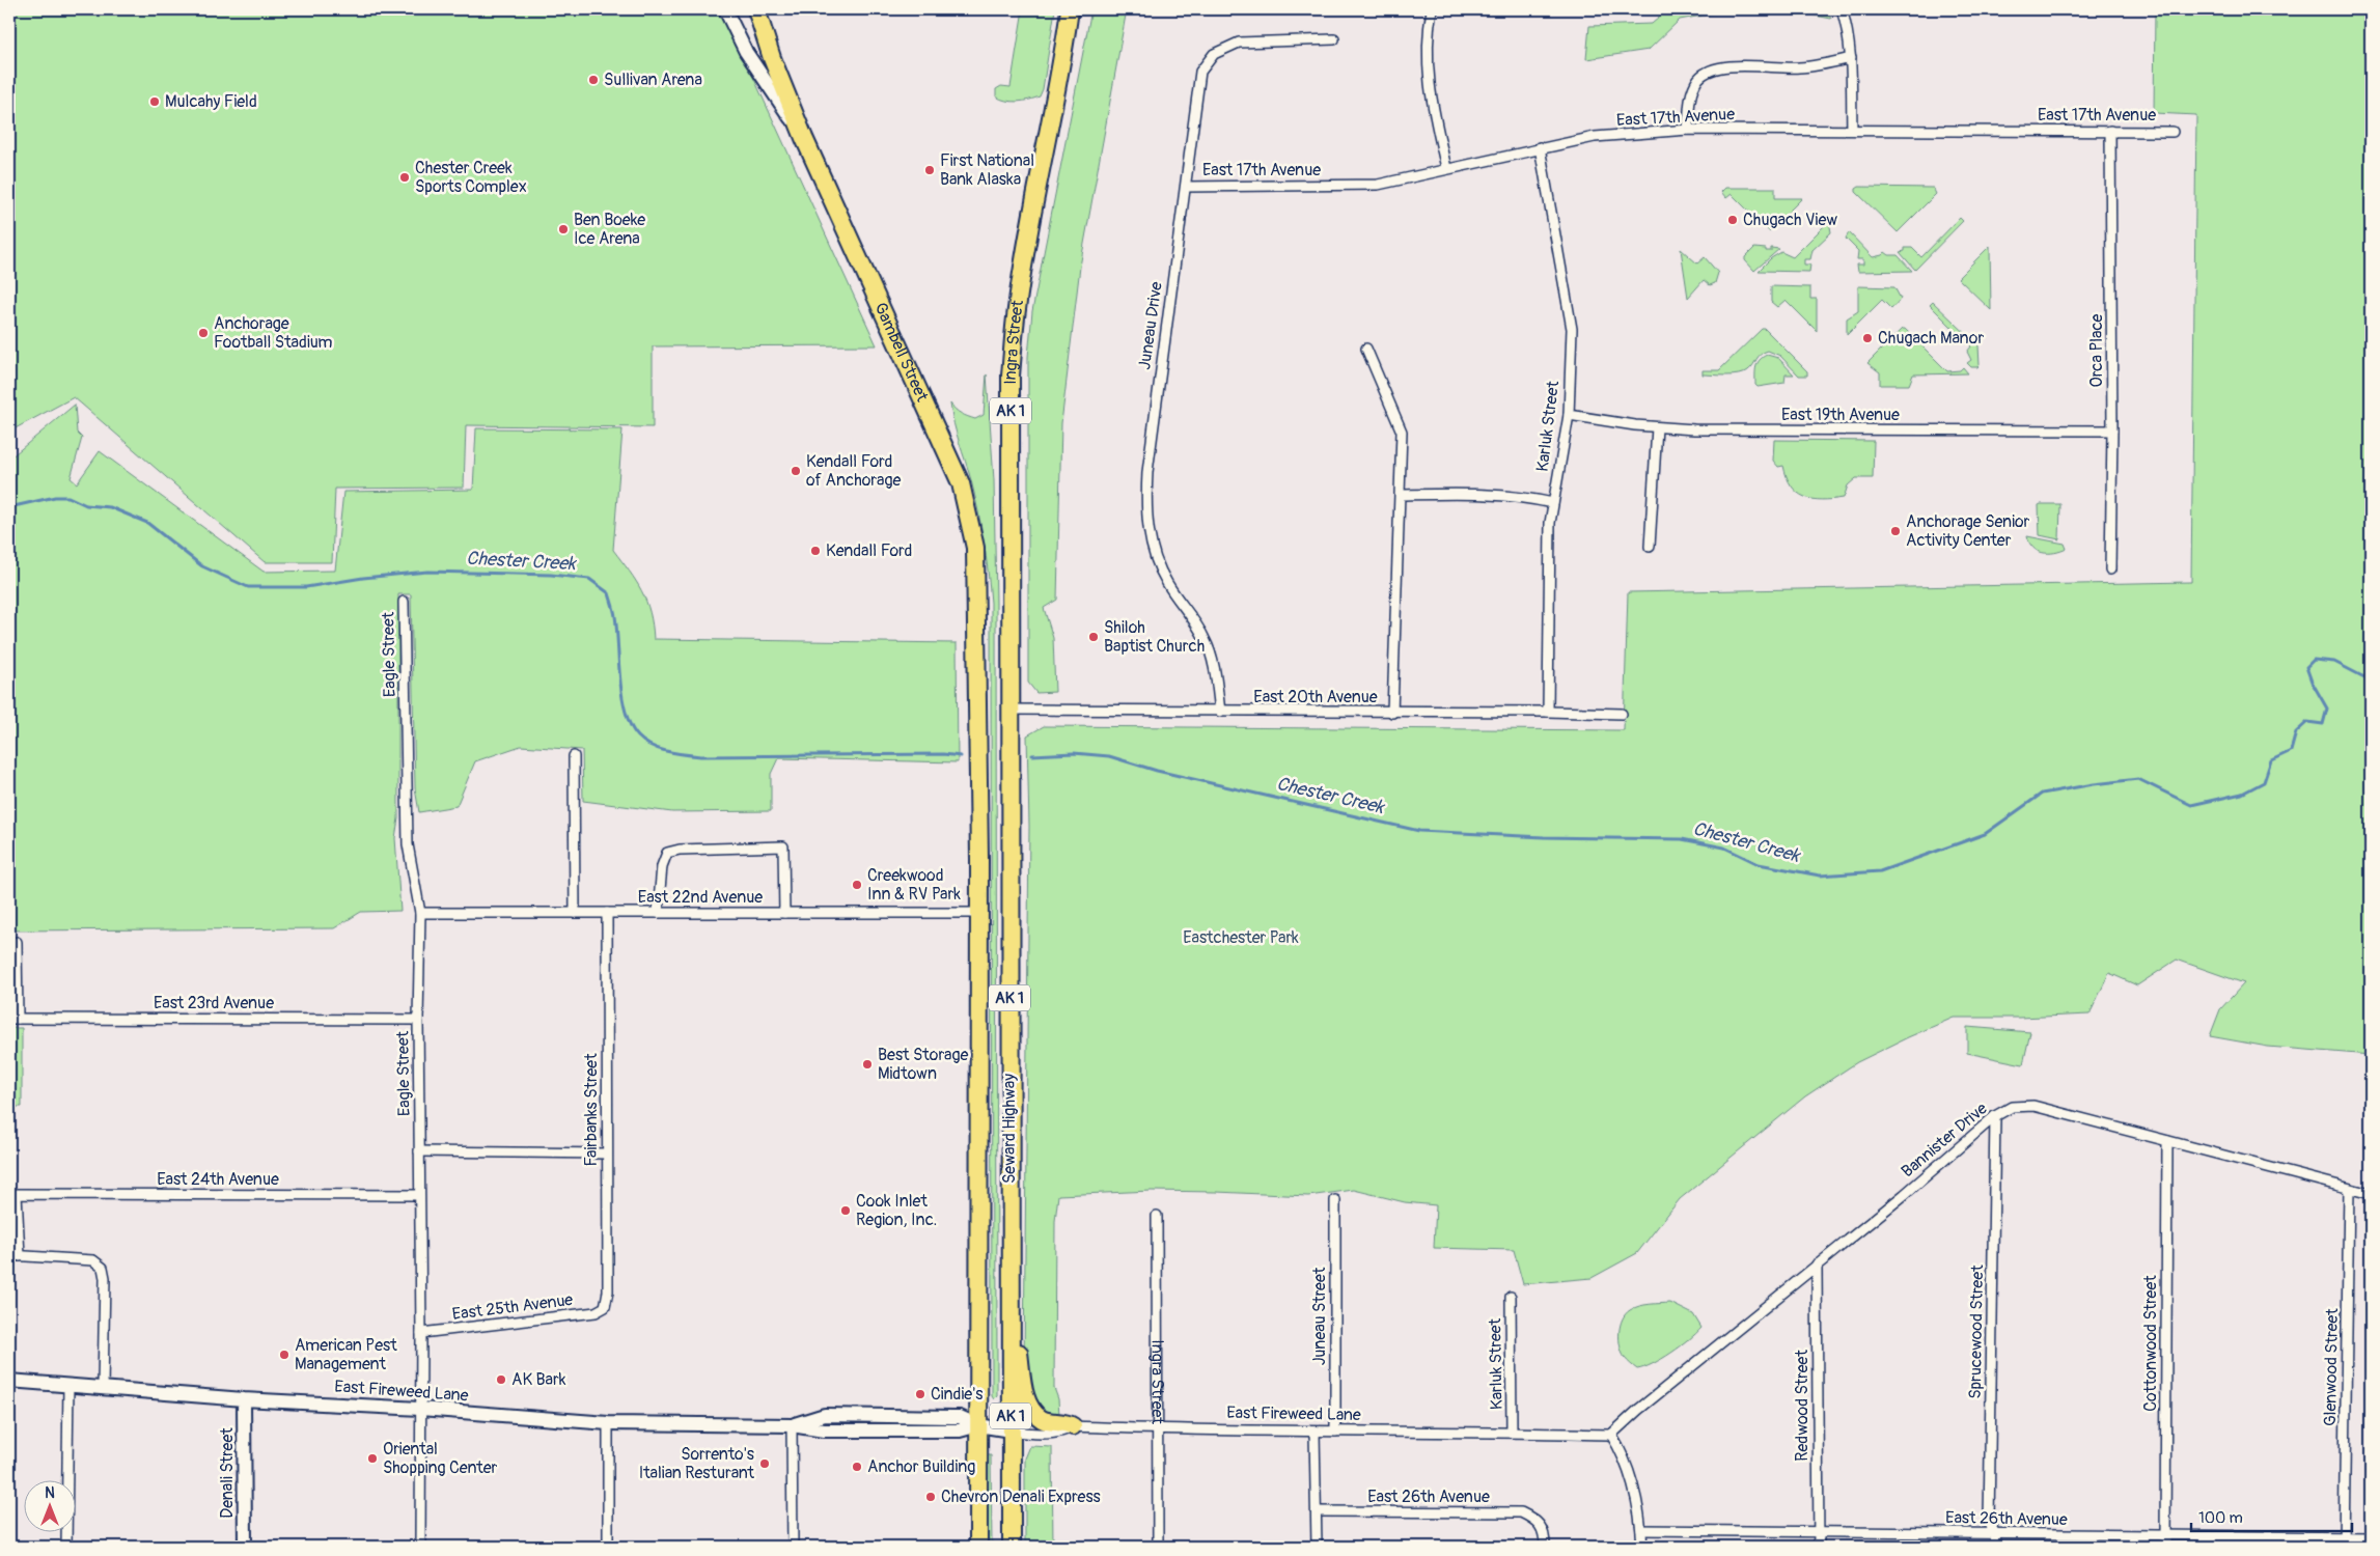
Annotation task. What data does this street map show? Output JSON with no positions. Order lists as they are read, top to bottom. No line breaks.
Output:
{"streets":{"highway":["Ingra Street","Gambell Street","AK 1","Seward Highway"],"main road":["East Fireweed Lane","Denali Street"],"street":["East 17th Avenue","Juneau Drive","Orca Place","East 19th Avenue","Karluk Street","Eagle Street","East 20th Avenue","East 22nd Avenue","East 23rd Avenue","Fairbanks Street","Bannister Drive","East 24th Avenue","East 25th Avenue","Juneau Street","Sprucewood Street","Cottonwood Street","Glenwood Street","Redwood Street","East 26th Avenue"]},"crossings":[["East 17th Avenue","Juneau Drive"],["East 17th Avenue","Orca Place"],["East 17th Avenue","Karluk Street"],["Juneau Drive","East 20th Avenue"],["Ingra Street","East 20th Avenue"],["Ingra Street","Seward Highway"],["Ingra Street","East Fireweed Lane"],["Orca Place","East 19th Avenue"],["Gambell Street","Seward Highway"],["East 19th Avenue","Karluk Street"],["Karluk Street","East 20th Avenue"],["Karluk Street","East Fireweed Lane"],["Eagle Street","East 22nd Avenue"],["Eagle Street","East 23rd Avenue"],["Eagle Street","East 24th Avenue"],["Eagle Street","East 25th Avenue"],["Eagle Street","East Fireweed Lane"],["East 20th Avenue","Seward Highway"],["East 22nd Avenue","Fairbanks Street"],["East 22nd Avenue","Seward Highway"],["Fairbanks Street","East 25th Avenue"],["Seward Highway","East Fireweed Lane"],["Bannister Drive","Sprucewood Street"],["Bannister Drive","Cottonwood Street"],["Bannister Drive","Glenwood Street"],["Bannister Drive","East Fireweed Lane"],["Bannister Drive","Redwood Street"],["Juneau Street","East Fireweed Lane"],["Sprucewood Street","East 26th Avenue"],["Cottonwood Street","East 26th Avenue"],["Glenwood Street","East 26th Avenue"],["East Fireweed Lane","Denali Street"],["Redwood Street","East 26th Avenue"]],"water":["Chester Creek"],"parks":["Eastchester Park"],"places":["Sullivan Arena","Mulcahy Field","First National Bank Alaska","Chester Creek Sports Complex","Chugach View","Ben Boeke Ice Arena","Anchorage Football Stadium","Chugach Manor","Kendall Ford of Anchorage","Anchorage Senior Activity Center","Kendall Ford","Shiloh Baptist Church","Creekwood Inn & RV Park","Best Storage Midtown","Cook Inlet Region, Inc.","American Pest Management","AK Bark","Cindie's","Oriental Shopping Center","Sorrento's Italian Resturant","Anchor Building","Chevron Denali Express"],"scale_bar":"100 m","north":"top"}
